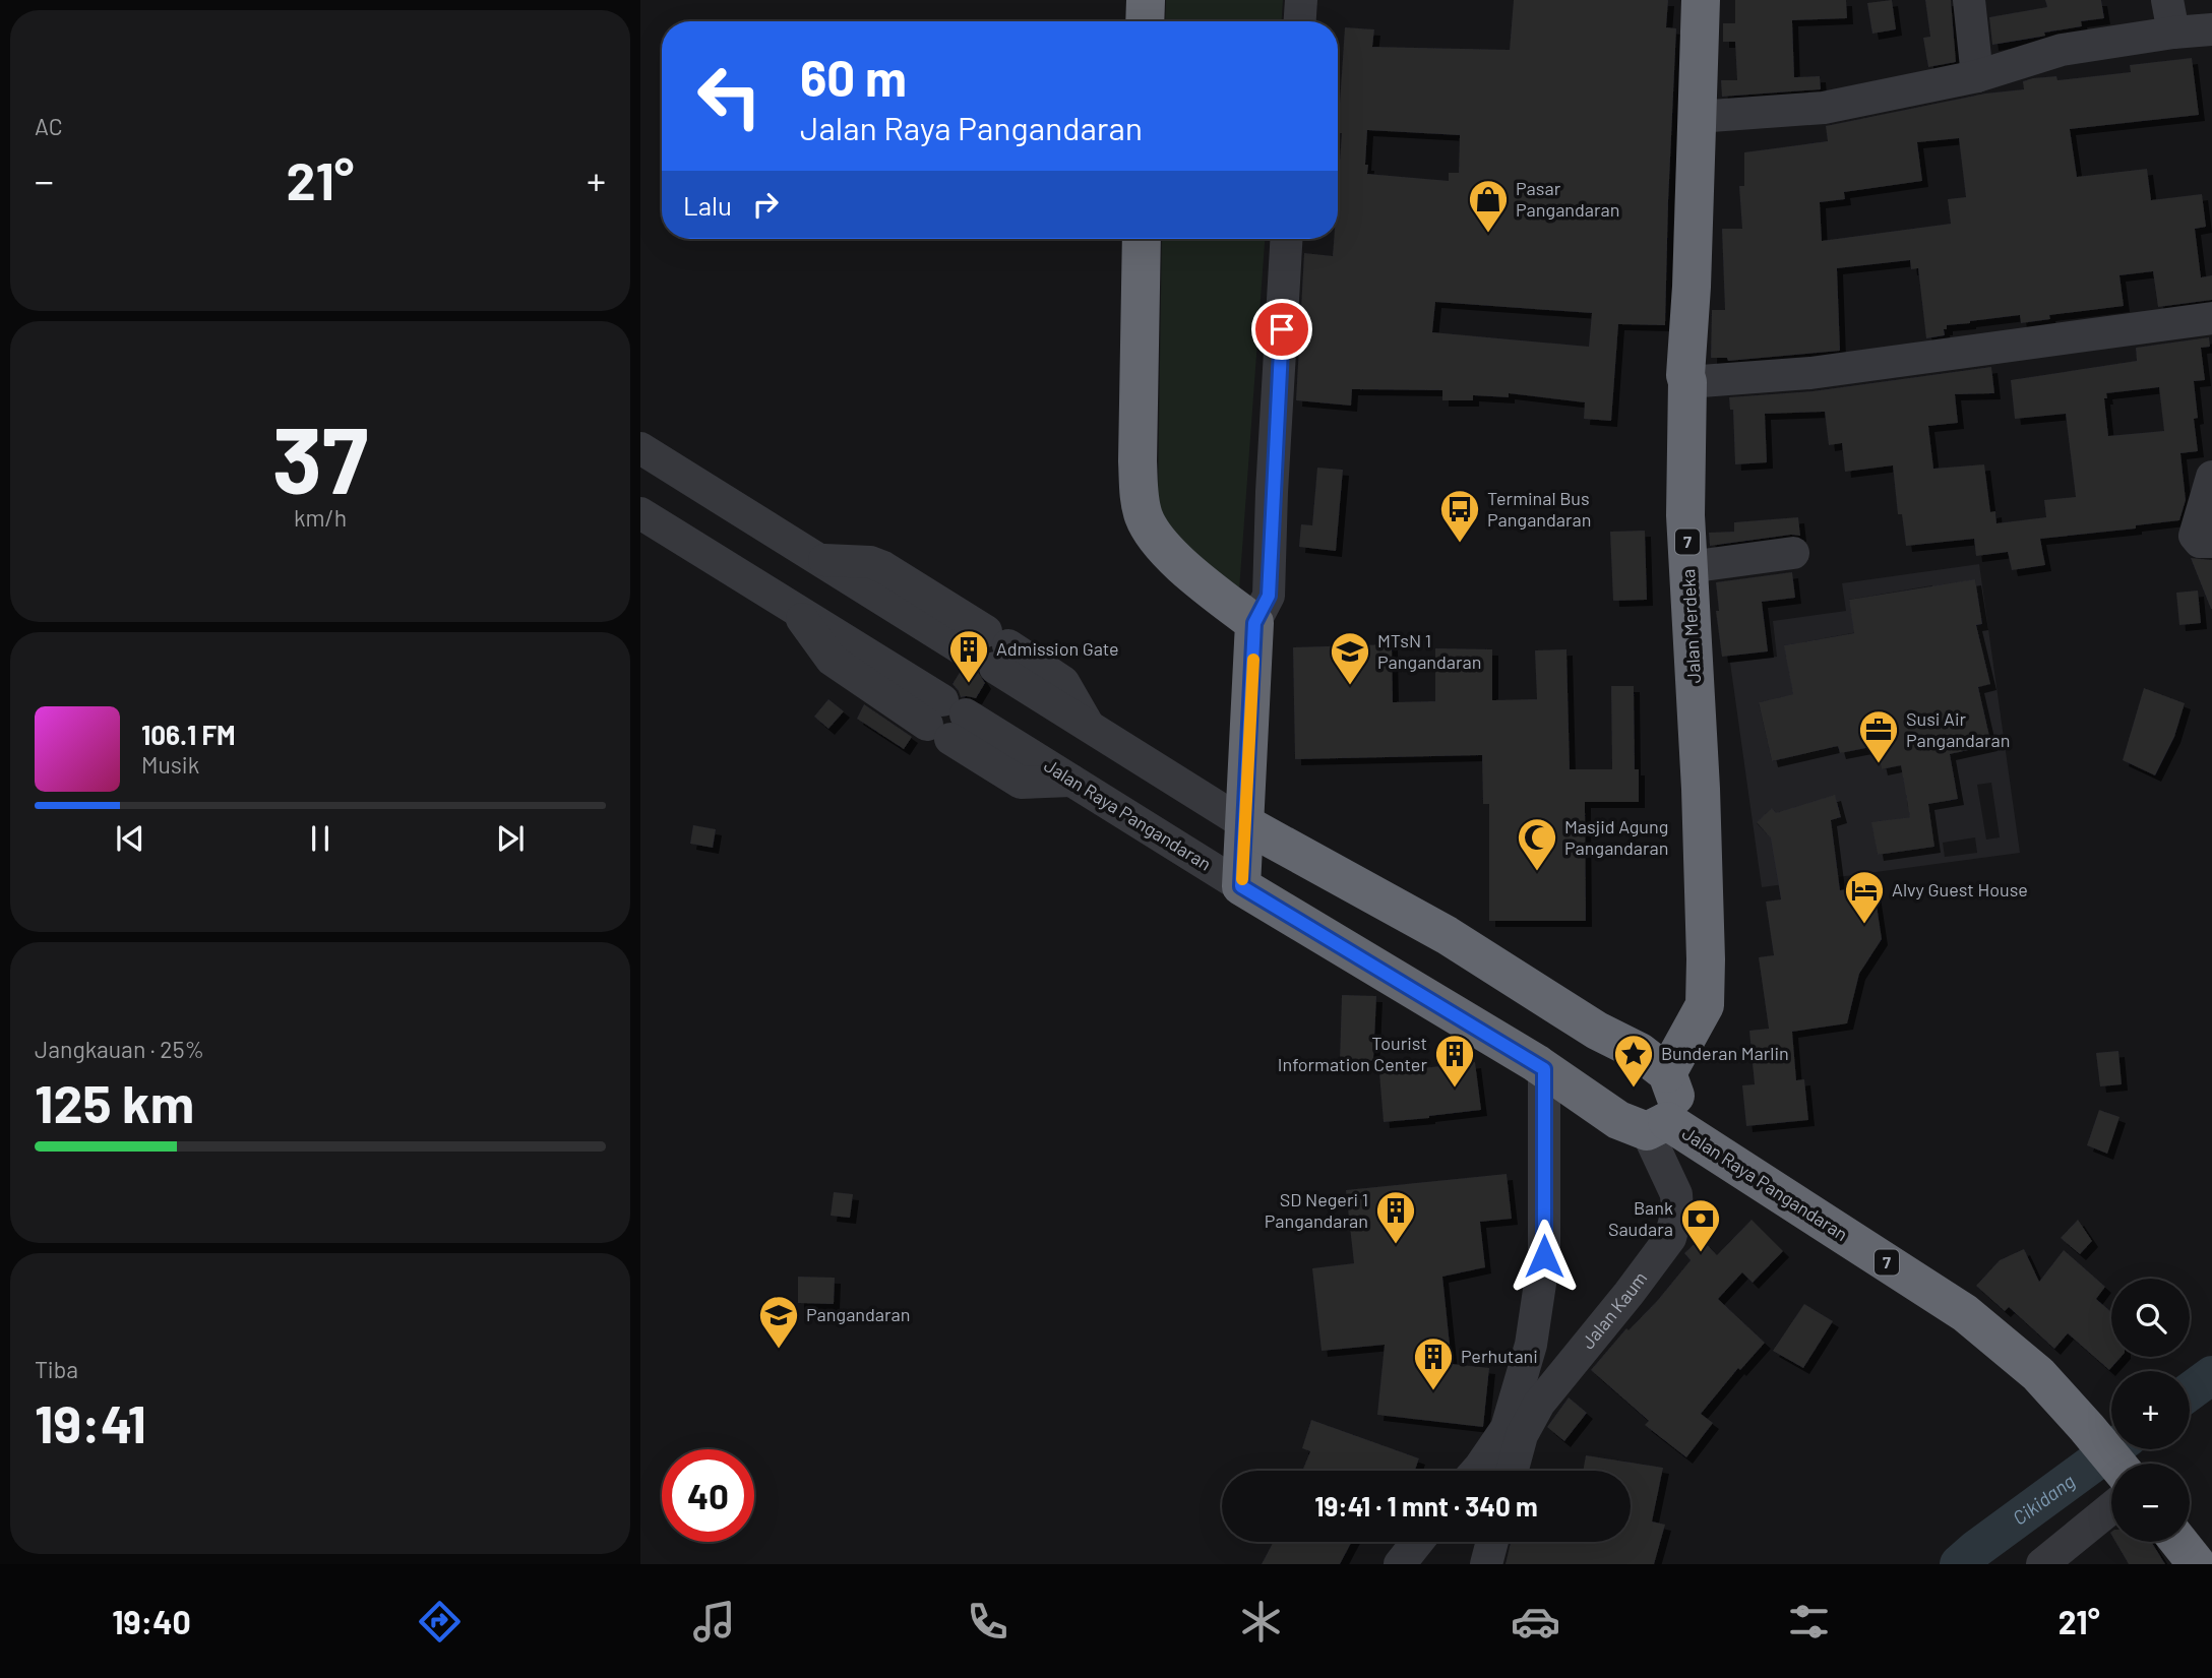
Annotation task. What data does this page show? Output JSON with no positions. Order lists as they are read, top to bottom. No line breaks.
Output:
{"streets":{"highway":["7","Jalan Merdeka","Jalan Raya Pangandaran"],"street":["Jalan Kaum"]},"crossings":[["Jalan Raya Pangandaran","Jalan Kaum"]],"water":["Cikidang"],"places":{"shop":["Pasar Pangandaran"],"bus stop":["Terminal Bus Pangandaran"],"building":["Admission Gate","Tourist Information Center","SD Negeri 1 Pangandaran","Perhutani"],"school or university":["MTsN 1 Pangandaran","Pangandaran"],"office":["Susi Air Pangandaran"],"mosque":["Masjid Agung Pangandaran"],"hotel":["Alvy Guest House"],"place":["Bunderan Marlin"],"bank":["Bank Saudara"]},"page":{"tile":["AC",["37","km/h"],["Jangkauan · 25%","125 km"],["Tiba","19:41"]],"turn":["60 m","Jalan Raya Pangandaran"],"heat":["−","21°","+"],"then":"Lalu","song":["106.1 FM","Musik"],"map_buttons":["+","−"],"limit":"40","trip":"19:41 · 1 mnt · 340 m","tabs":["19:40","21°"]}}
